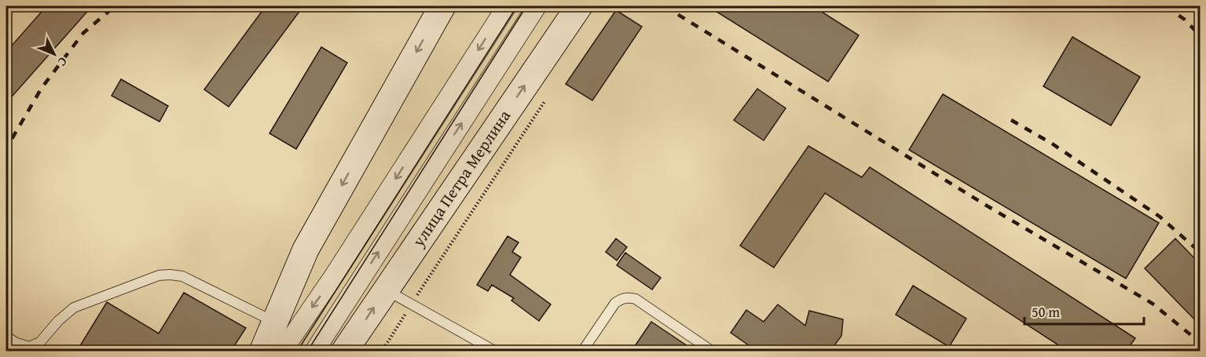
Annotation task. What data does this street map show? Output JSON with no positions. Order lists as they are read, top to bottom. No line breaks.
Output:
{"streets":{"main road":["улица Петра Мерлина"]},"scale_bar":"50 m","north":"bottom right"}
